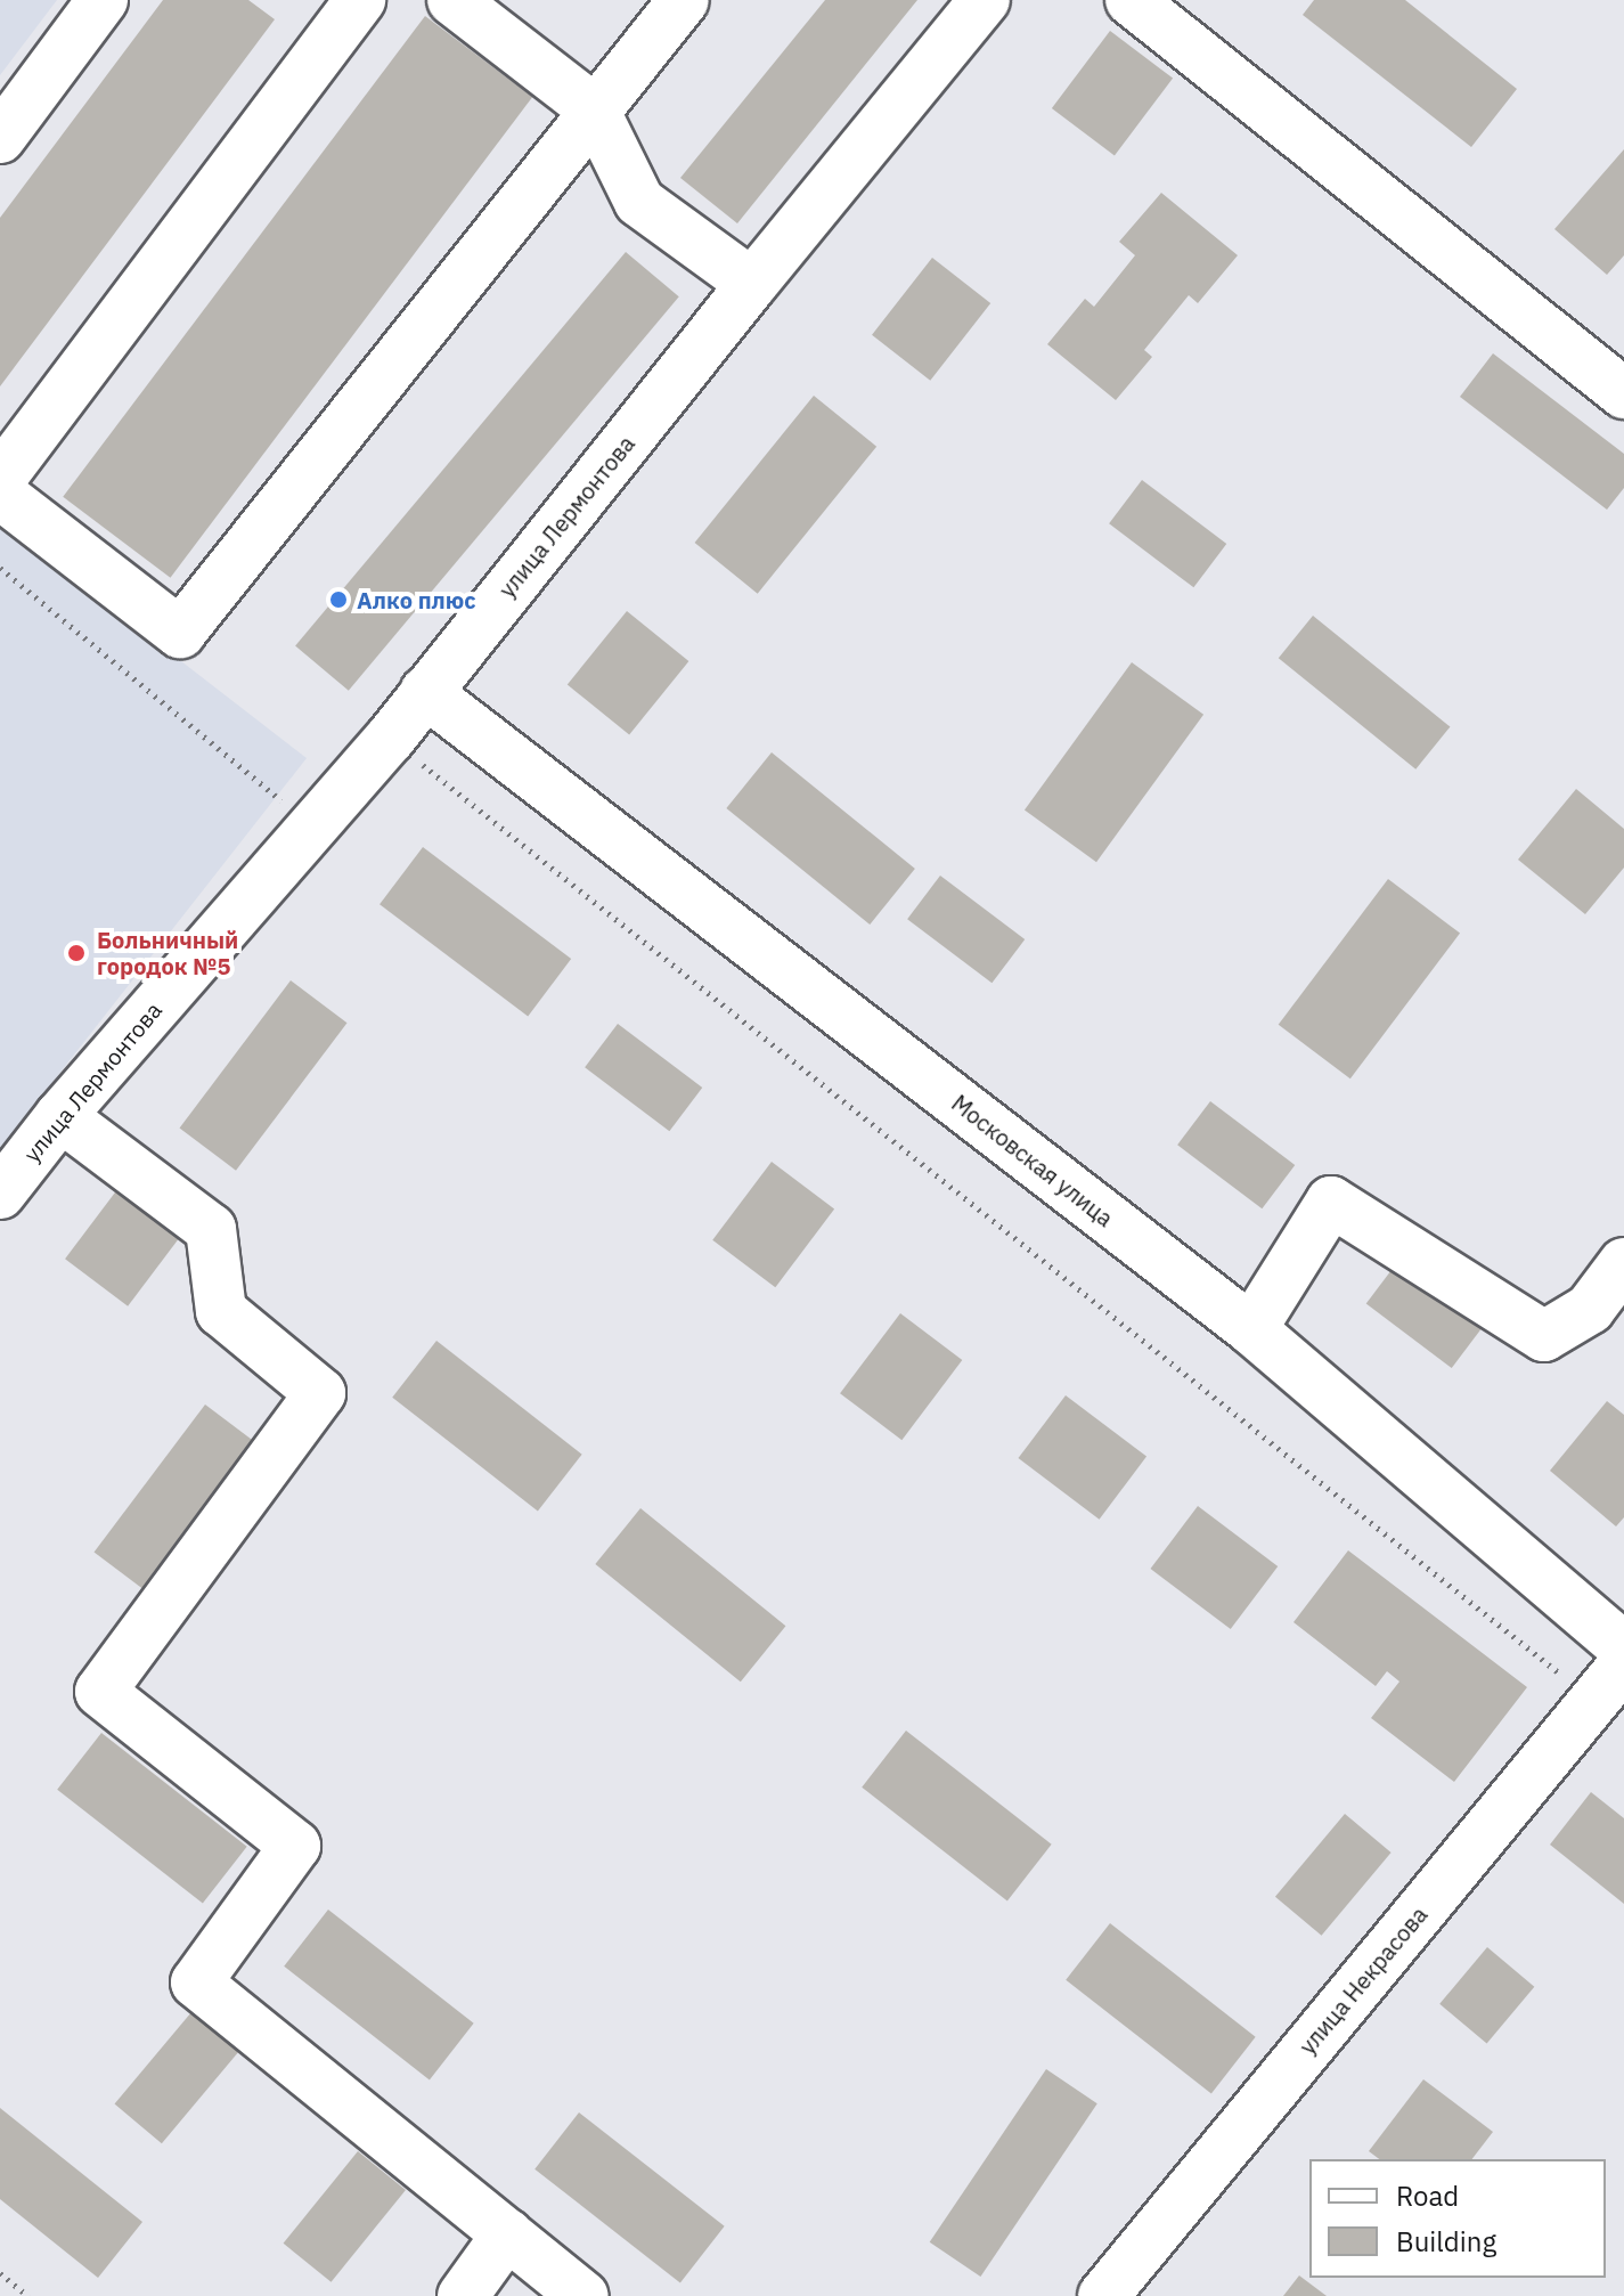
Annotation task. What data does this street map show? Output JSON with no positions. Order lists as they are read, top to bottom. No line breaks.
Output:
{"streets":{"street":["улица Лермонтова","Московская улица","улица Некрасова"]},"crossings":[["улица Лермонтова","Московская улица"]],"places":["Алко плюс","Больничный городок №5"],"legend":["Road","Building"]}
